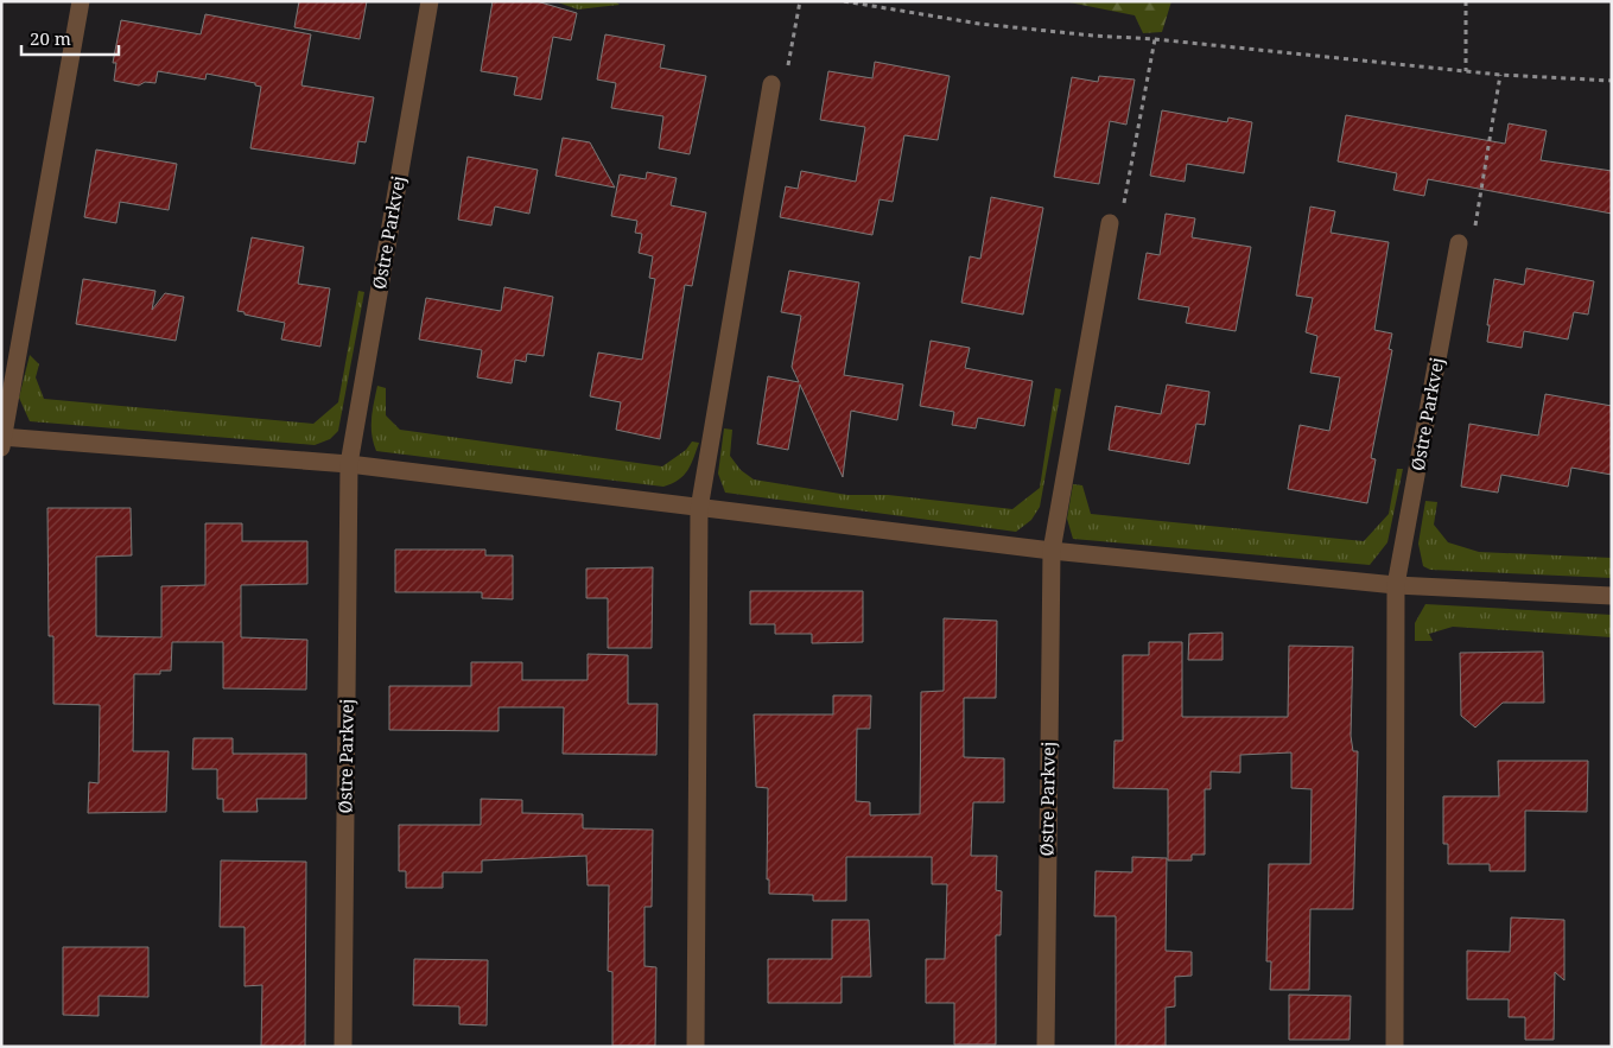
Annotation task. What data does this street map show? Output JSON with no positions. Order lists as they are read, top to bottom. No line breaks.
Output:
{"streets":{"street":["Østre Parkvej"]},"scale_bar":"20 m"}
